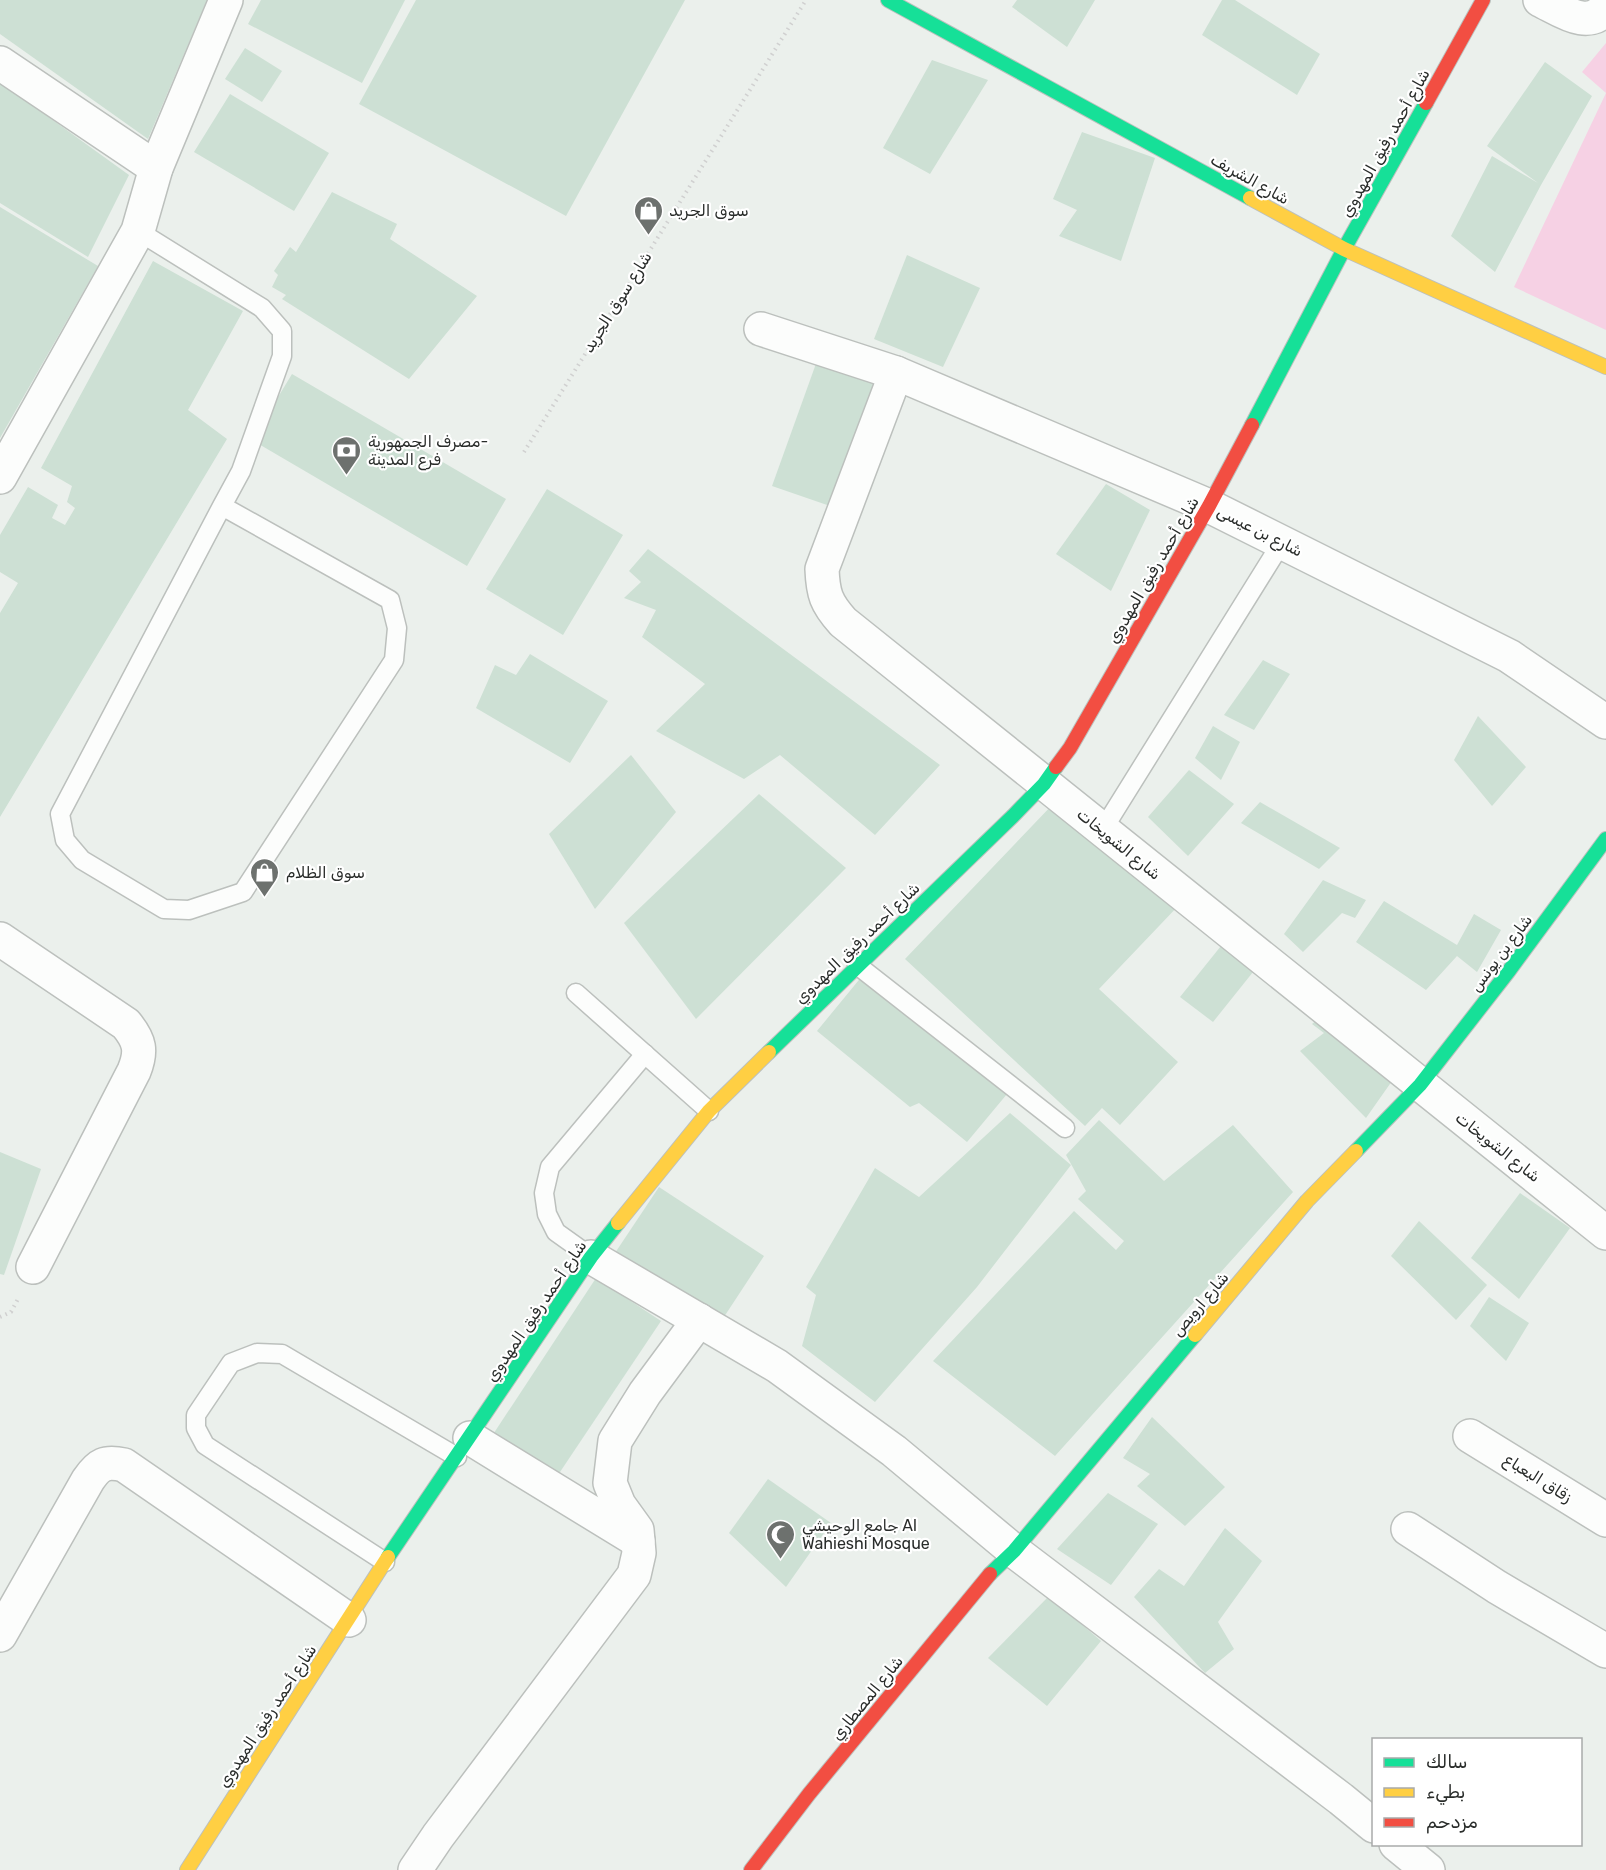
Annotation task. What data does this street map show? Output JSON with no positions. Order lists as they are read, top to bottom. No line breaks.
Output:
{"streets":{"street":["شارع أحمد رفيق المهدوي","شارع الشريف","شارع بن عيسى","شارع الشويخات","شارع بن يونس","شارع ارويص","زقاق البعباع","شارع المصطاري"],"path":["شارع سوق الجريد"]},"crossings":[["شارع أحمد رفيق المهدوي","شارع الشريف"],["شارع أحمد رفيق المهدوي","شارع بن عيسى"],["شارع أحمد رفيق المهدوي","شارع الشويخات"],["شارع بن عيسى","شارع الشويخات"],["شارع الشويخات","شارع بن يونس"],["شارع الشويخات","شارع ارويص"],["شارع بن يونس","شارع ارويص"],["شارع ارويص","شارع المصطاري"]],"places":{"shop":["سوق الجريد","سوق الظلام"],"bank":["مصرف الجمهورية- فرع المدينة"],"mosque":["جامع الوحيشي Al Wahieshi Mosque"]},"legend":["سالك","بطيء","مزدحم"]}
